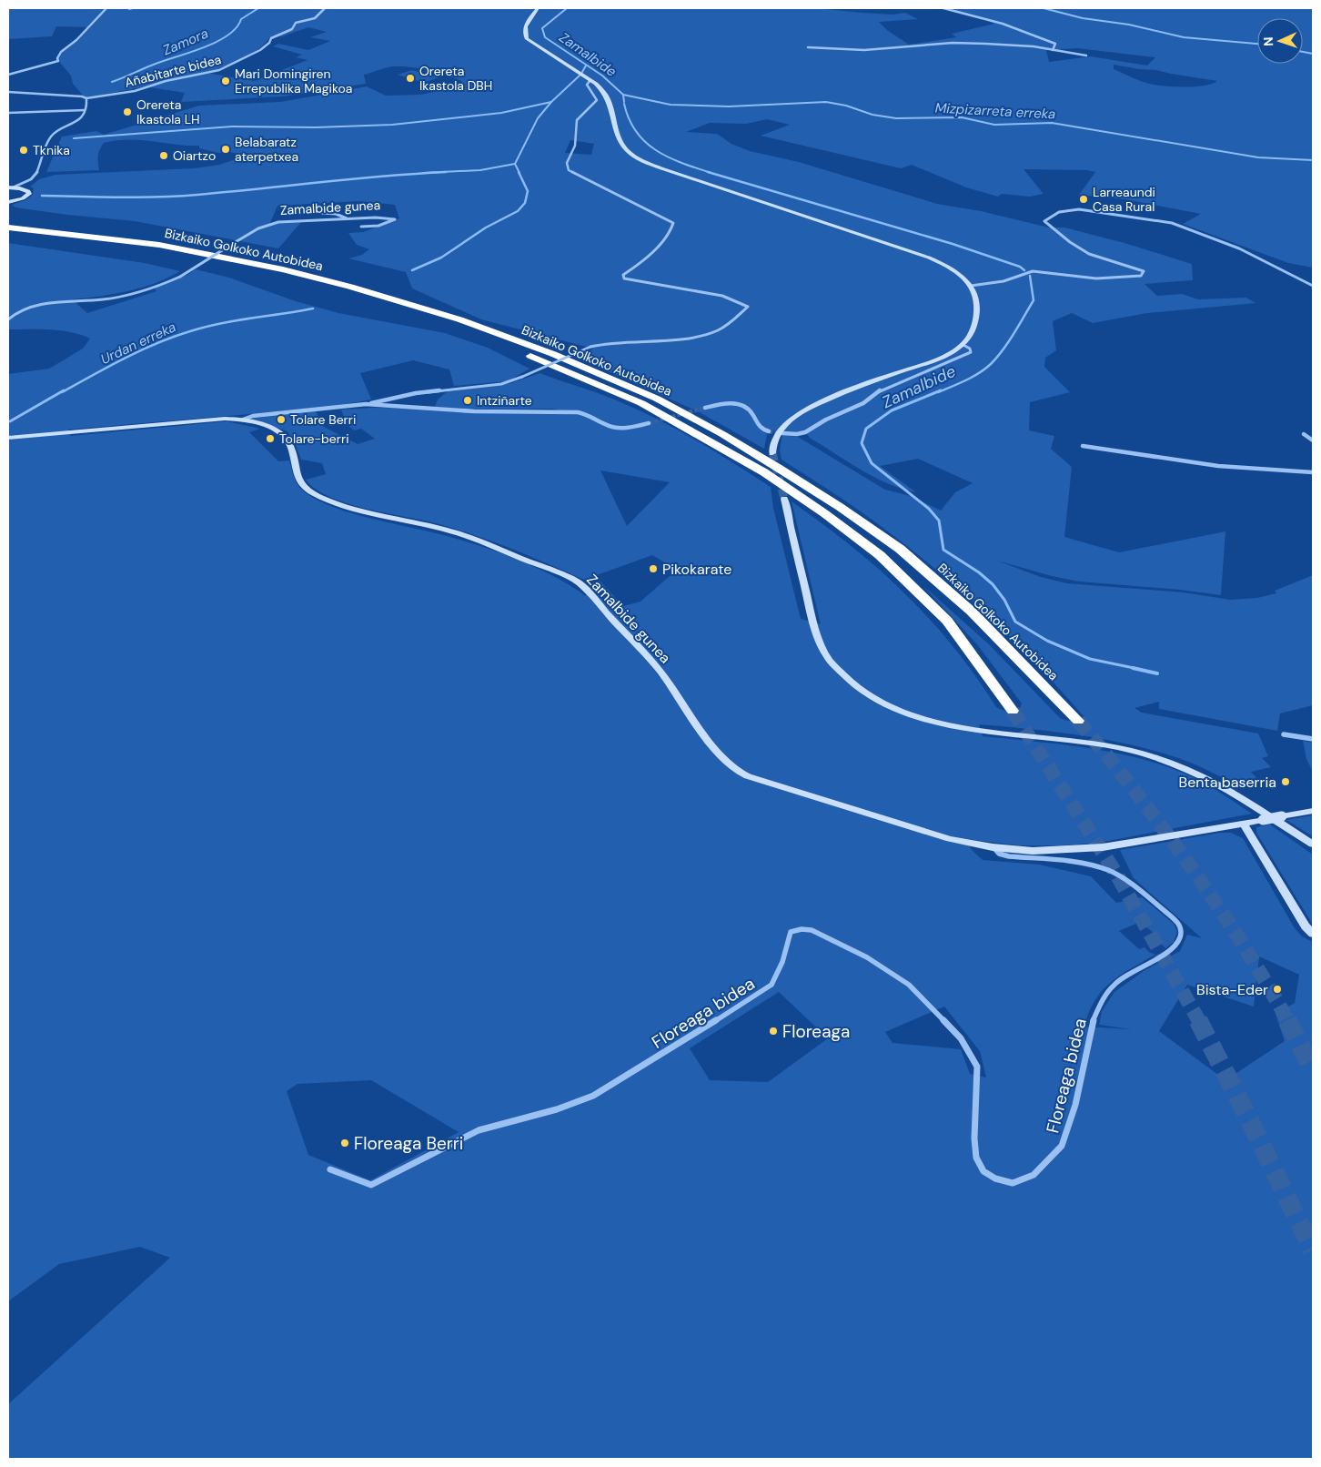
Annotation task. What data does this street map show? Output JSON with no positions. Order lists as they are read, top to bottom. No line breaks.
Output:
{"streets":{"highway":["Bizkaiko Golkoko Autobidea"],"main road":["Zamalbide gunea"],"street":["Añabitarte bidea","Floreaga bidea"]},"crossings":[["Zamalbide gunea","Floreaga bidea"]],"water":["Zamora","Zamalbide","Mizpizarreta erreka","Urdan erreka"],"places":["Orereta Ikastola DBH","Mari Domingiren Errepublika Magikoa","Orereta Ikastola LH","Belabaratz aterpetxea","Tknika","Oiartzo","Larreaundi Casa Rural","Intziñarte","Tolare Berri","Tolare-berri","Pikokarate","Benta baserria","Bista-Eder","Floreaga","Floreaga Berri"],"north":"left"}
